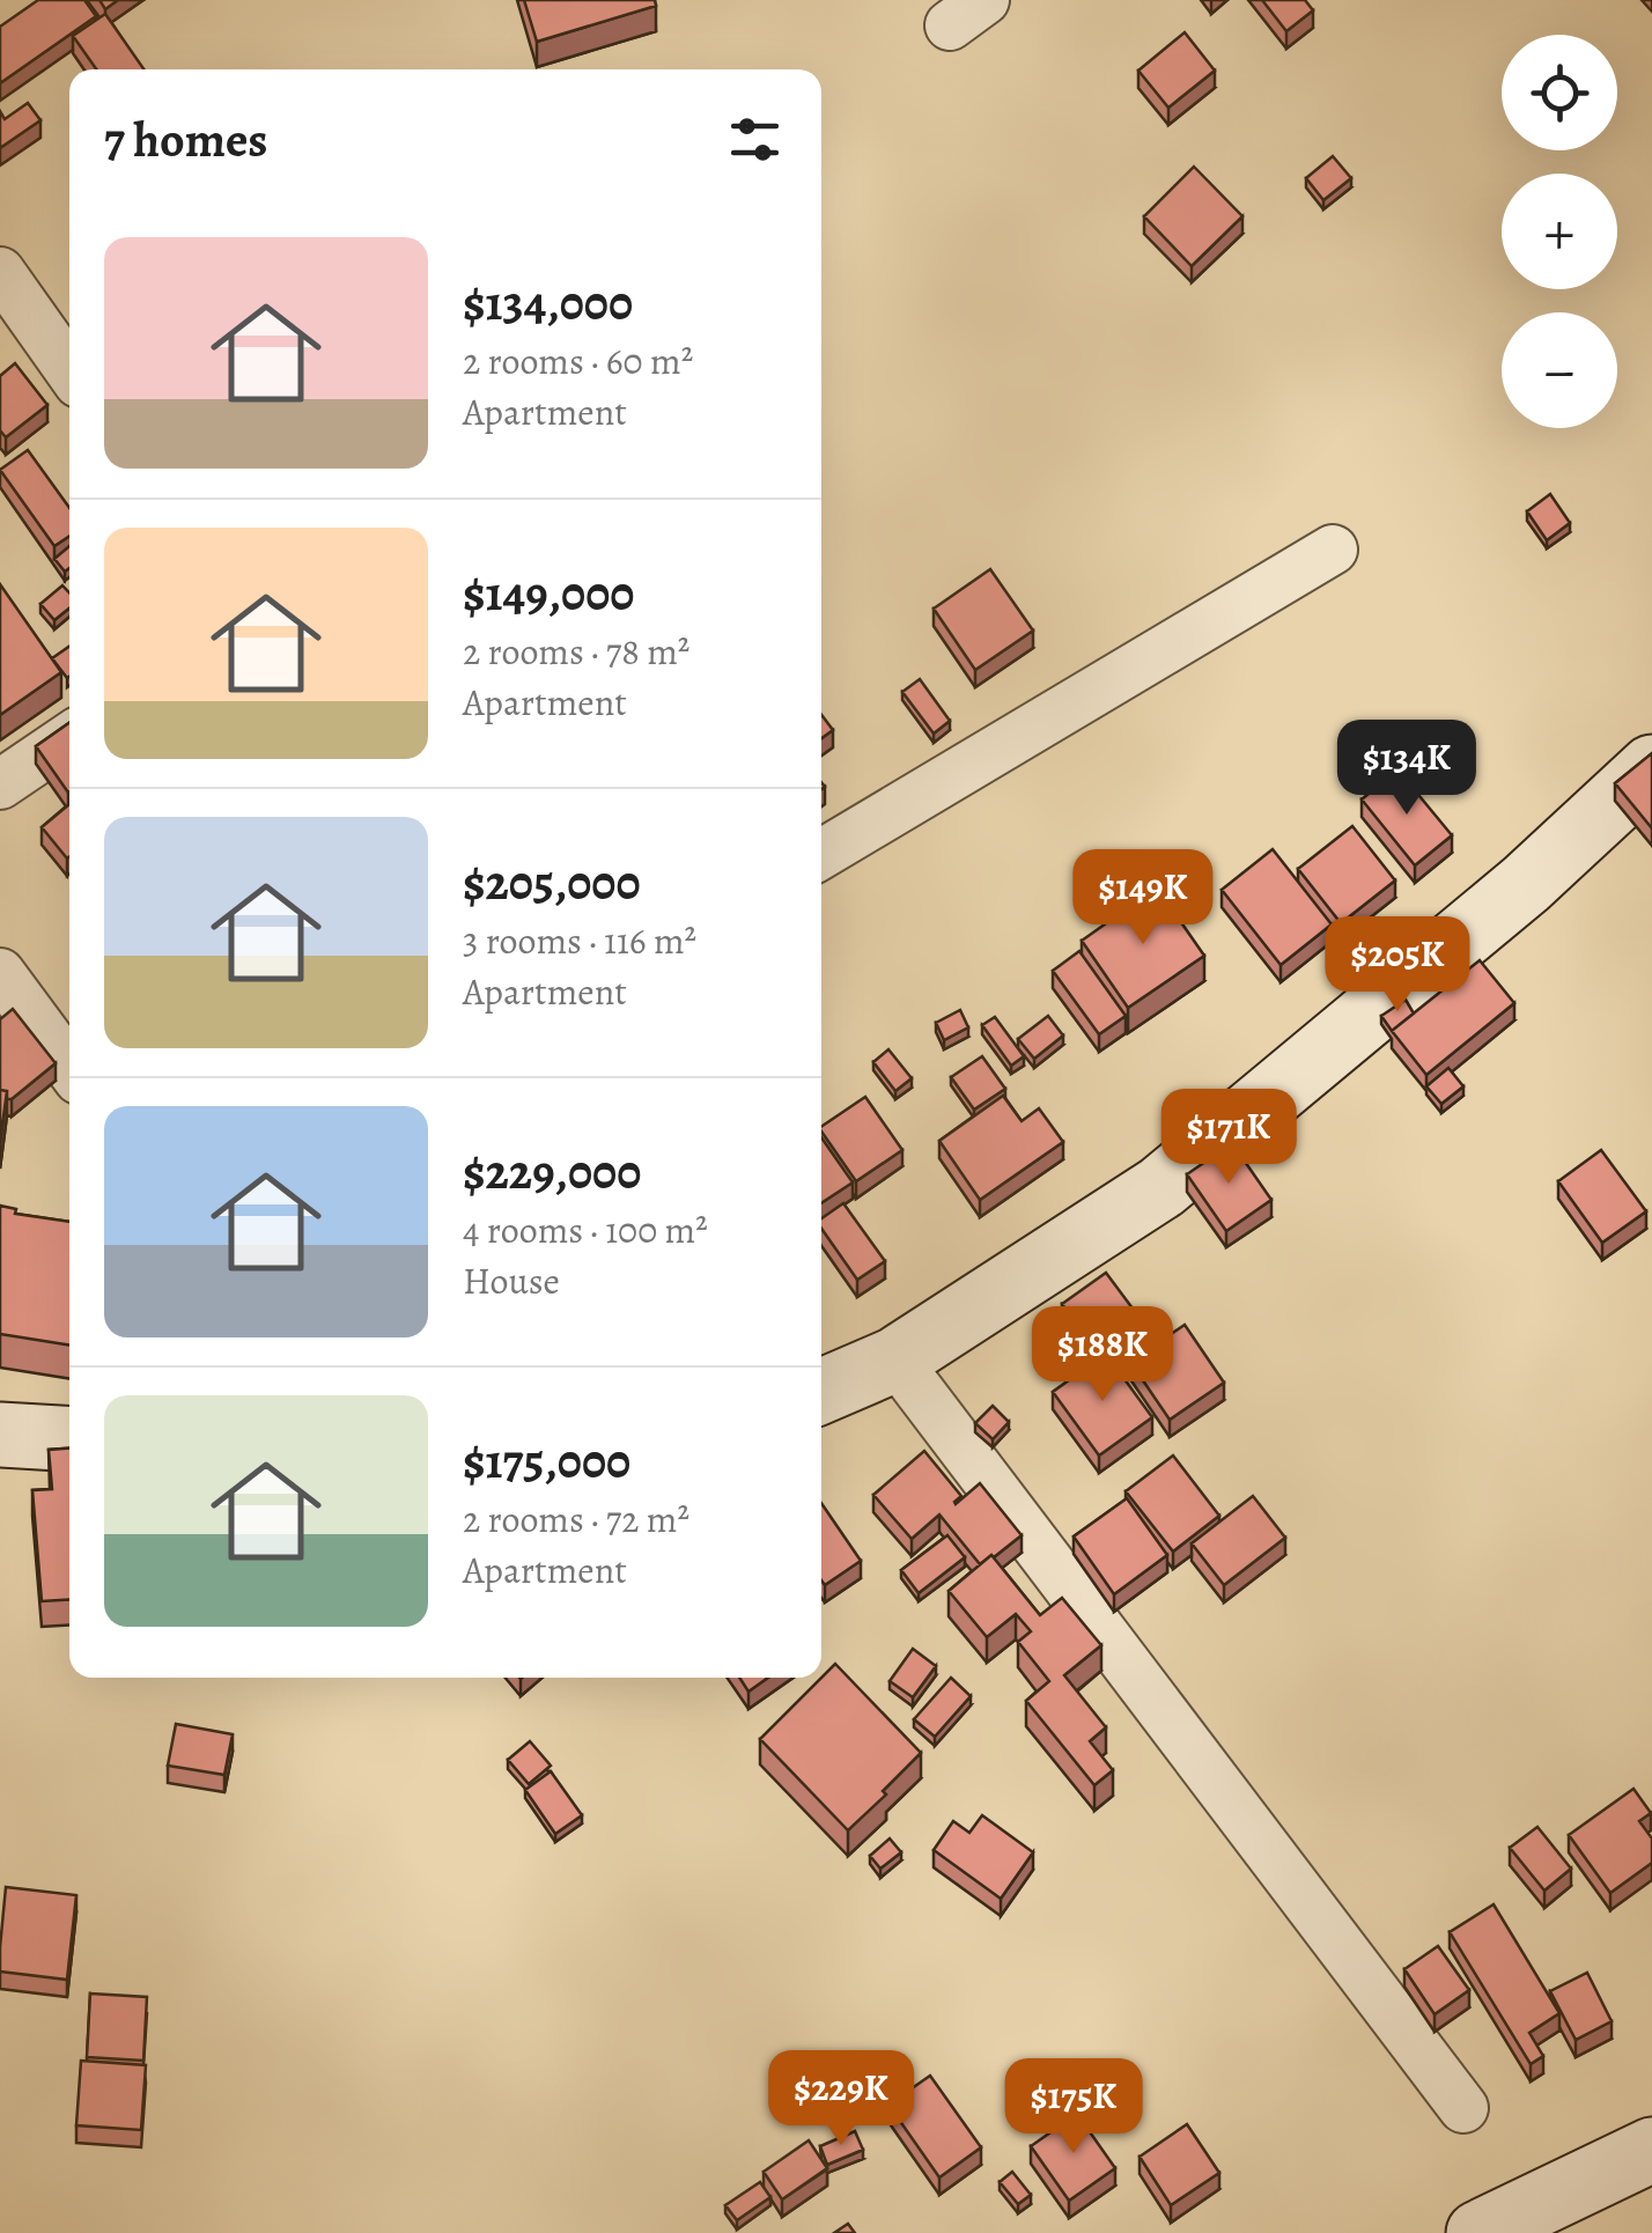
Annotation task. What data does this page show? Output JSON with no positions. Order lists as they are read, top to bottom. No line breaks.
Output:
{"page":{"map_buttons":["+","−"],"heading":"7 homes","list":[{"name":"$134,000","note":"2 rooms · 60 m² · Apartment"},{"name":"$149,000","note":"2 rooms · 78 m² · Apartment"},{"name":"$205,000","note":"3 rooms · 116 m² · Apartment"},{"name":"$229,000","note":"4 rooms · 100 m² · House"},{"name":"$175,000","note":"2 rooms · 72 m² · Apartment"}],"price":["$134K","$149K","$205K","$171K","$188K","$229K","$175K"]}}
